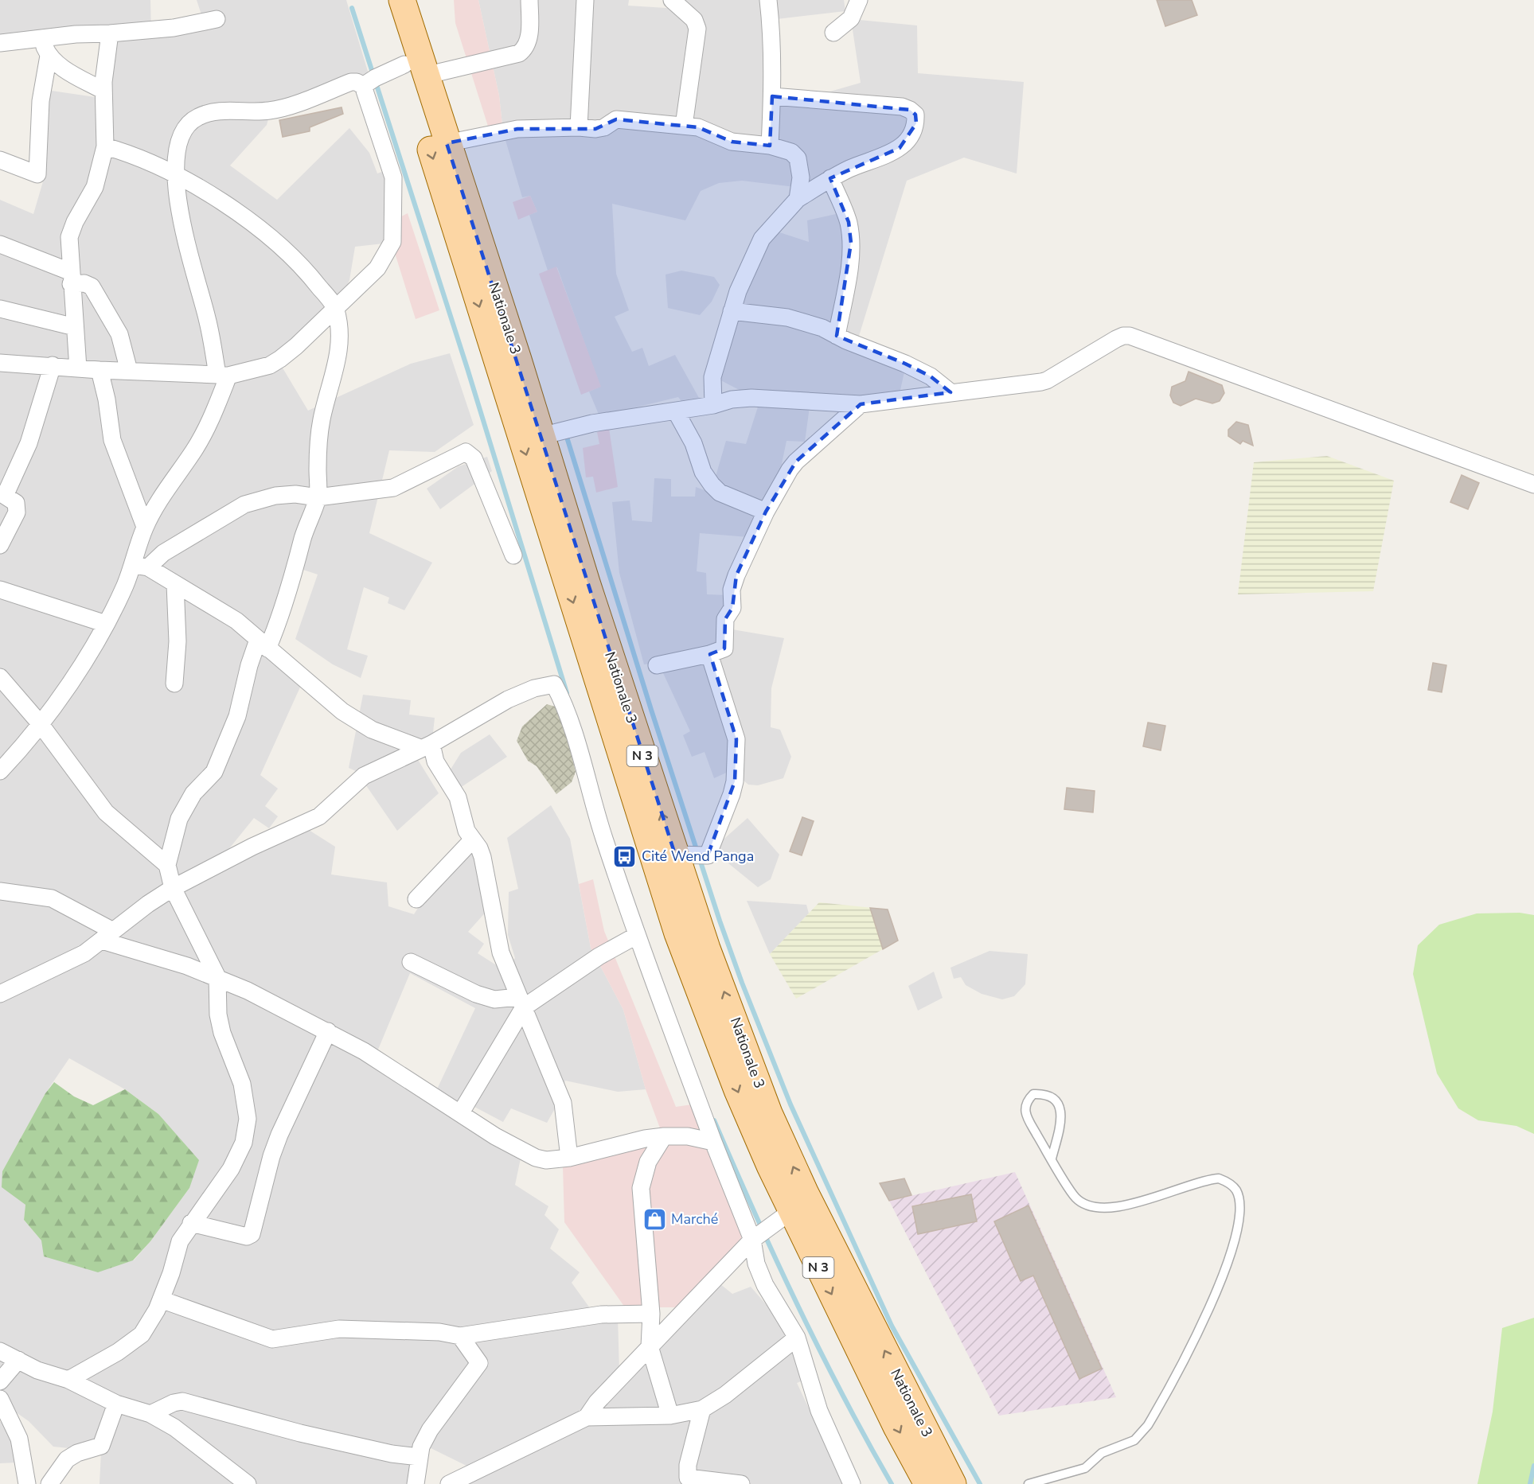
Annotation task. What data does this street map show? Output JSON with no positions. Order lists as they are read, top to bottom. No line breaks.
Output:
{"streets":{"main road":["Nationale 3","N 3"]},"crossings":[["Nationale 3","N 3"]],"places":{"bus stop":["Cité Wend Panga"],"shop":["Marché"]}}
